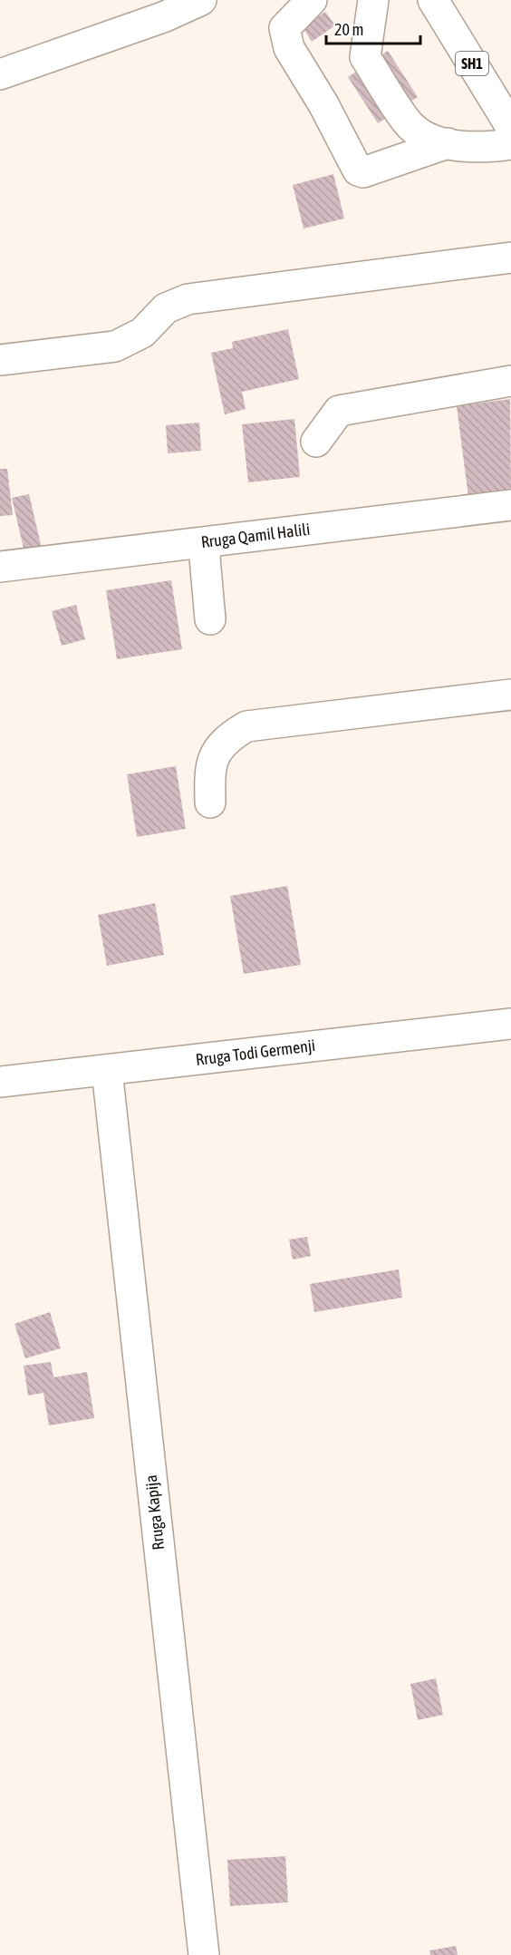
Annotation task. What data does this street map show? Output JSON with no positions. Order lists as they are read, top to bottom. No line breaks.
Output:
{"streets":{"street":["SH1","Rruga Qamil Halili","Rruga Todi Germenji","Rruga Kapija"]},"crossings":[["Rruga Todi Germenji","Rruga Kapija"]],"scale_bar":"20 m"}
